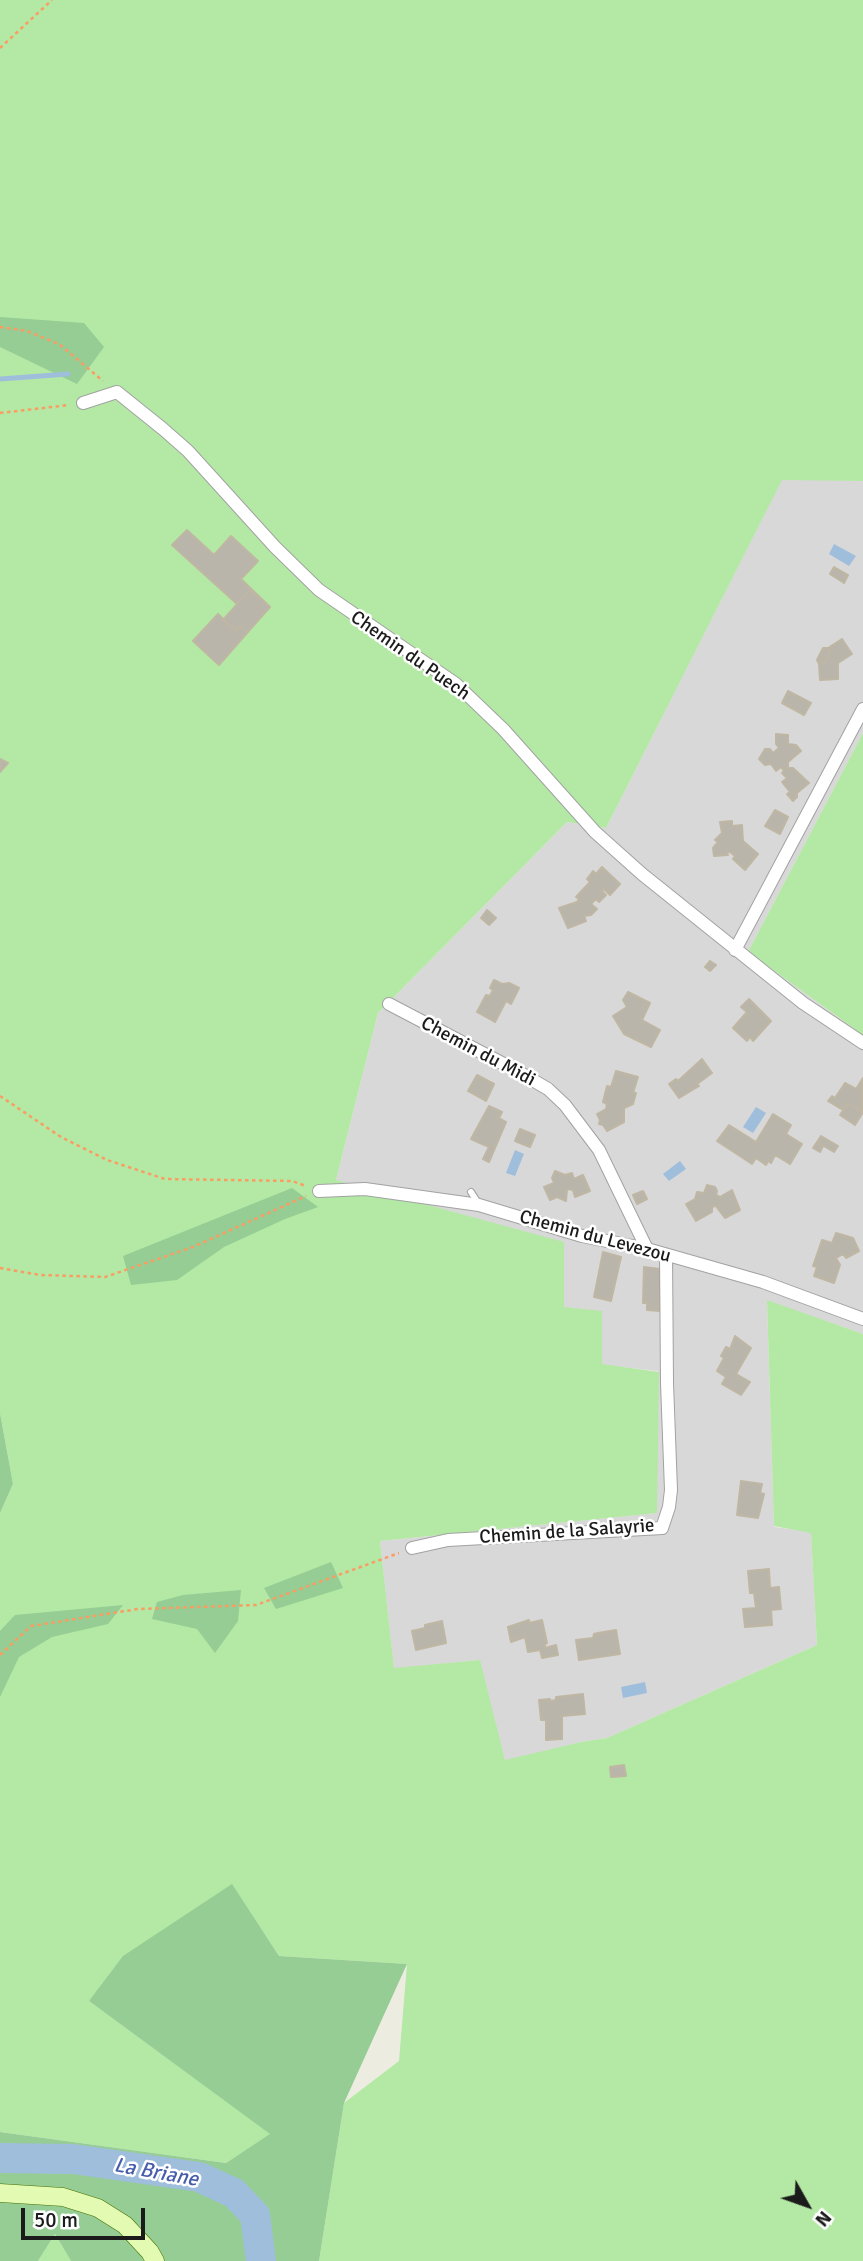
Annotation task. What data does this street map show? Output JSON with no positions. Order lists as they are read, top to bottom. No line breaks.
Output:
{"streets":{"street":["Chemin du Puech","Chemin du Midi","Chemin du Levezou","Chemin de la Salayrie"]},"crossings":[["Chemin du Midi","Chemin du Levezou"],["Chemin du Levezou","Chemin de la Salayrie"]],"water":["La Briane"],"scale_bar":"50 m","north":"bottom right"}
